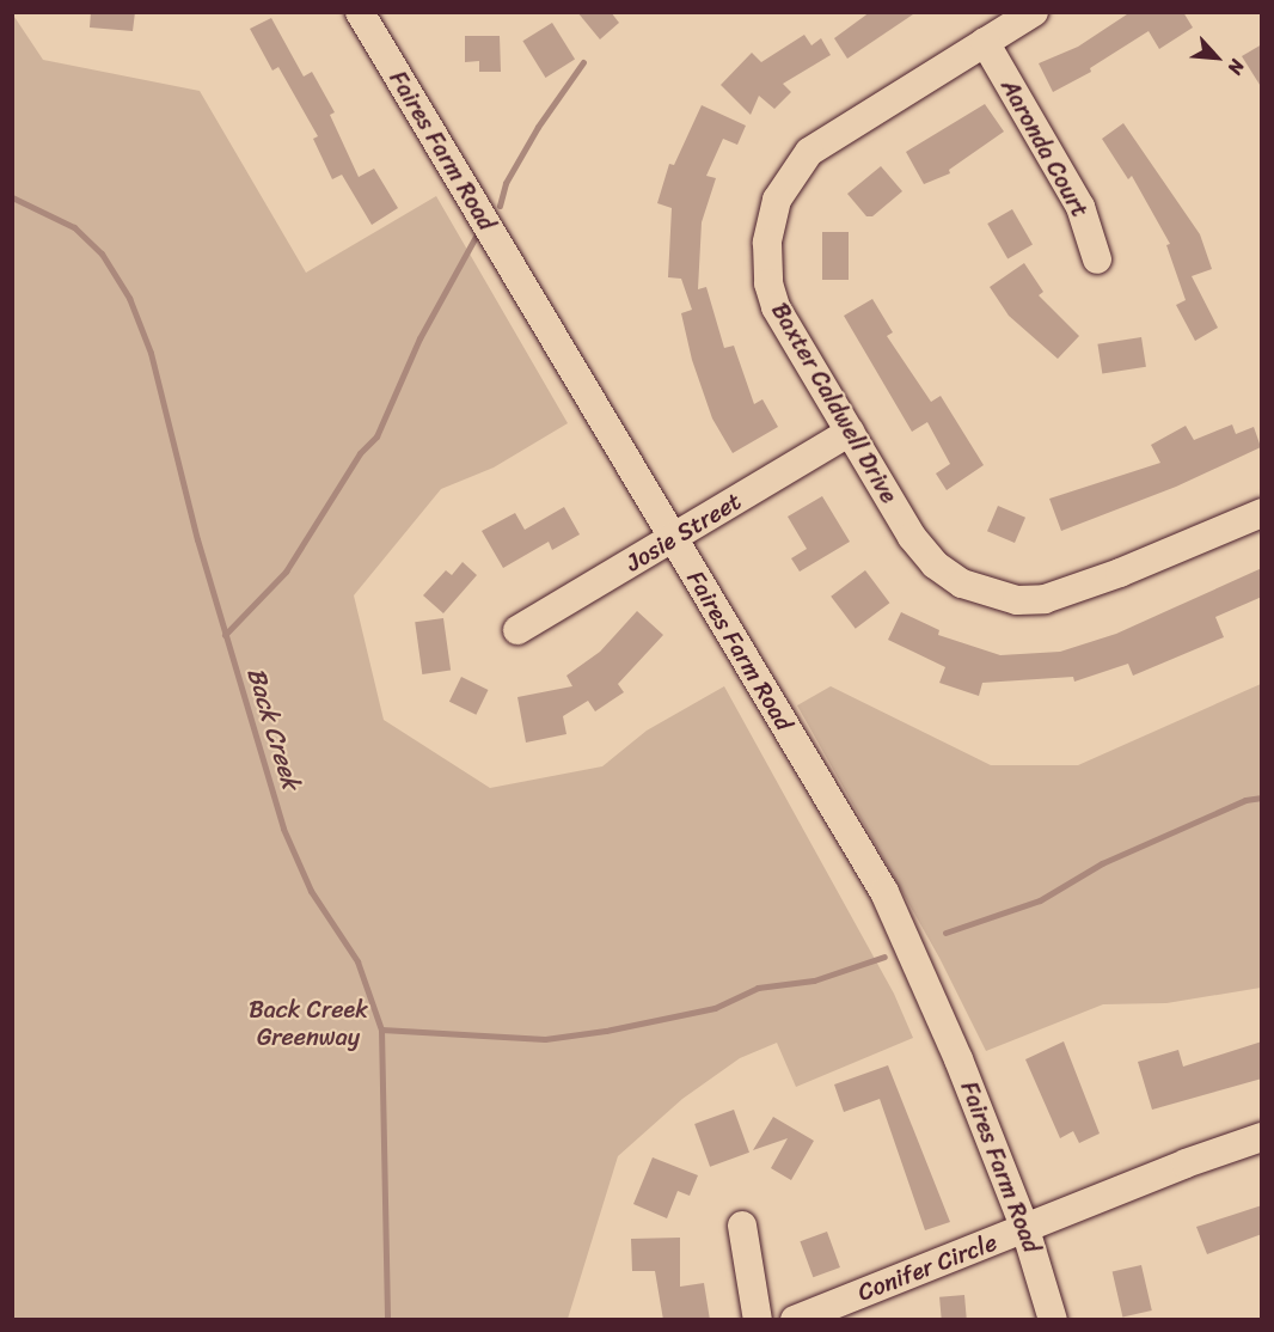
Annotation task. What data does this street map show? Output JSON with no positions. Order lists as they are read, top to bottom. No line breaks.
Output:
{"streets":{"street":["Aaronda Court","Faires Farm Road","Baxter Caldwell Drive","Josie Street","Conifer Circle"]},"crossings":[["Aaronda Court","Baxter Caldwell Drive"],["Faires Farm Road","Josie Street"],["Faires Farm Road","Conifer Circle"],["Baxter Caldwell Drive","Josie Street"]],"water":["Back Creek"],"parks":["Back Creek Greenway"],"north":"bottom right"}
